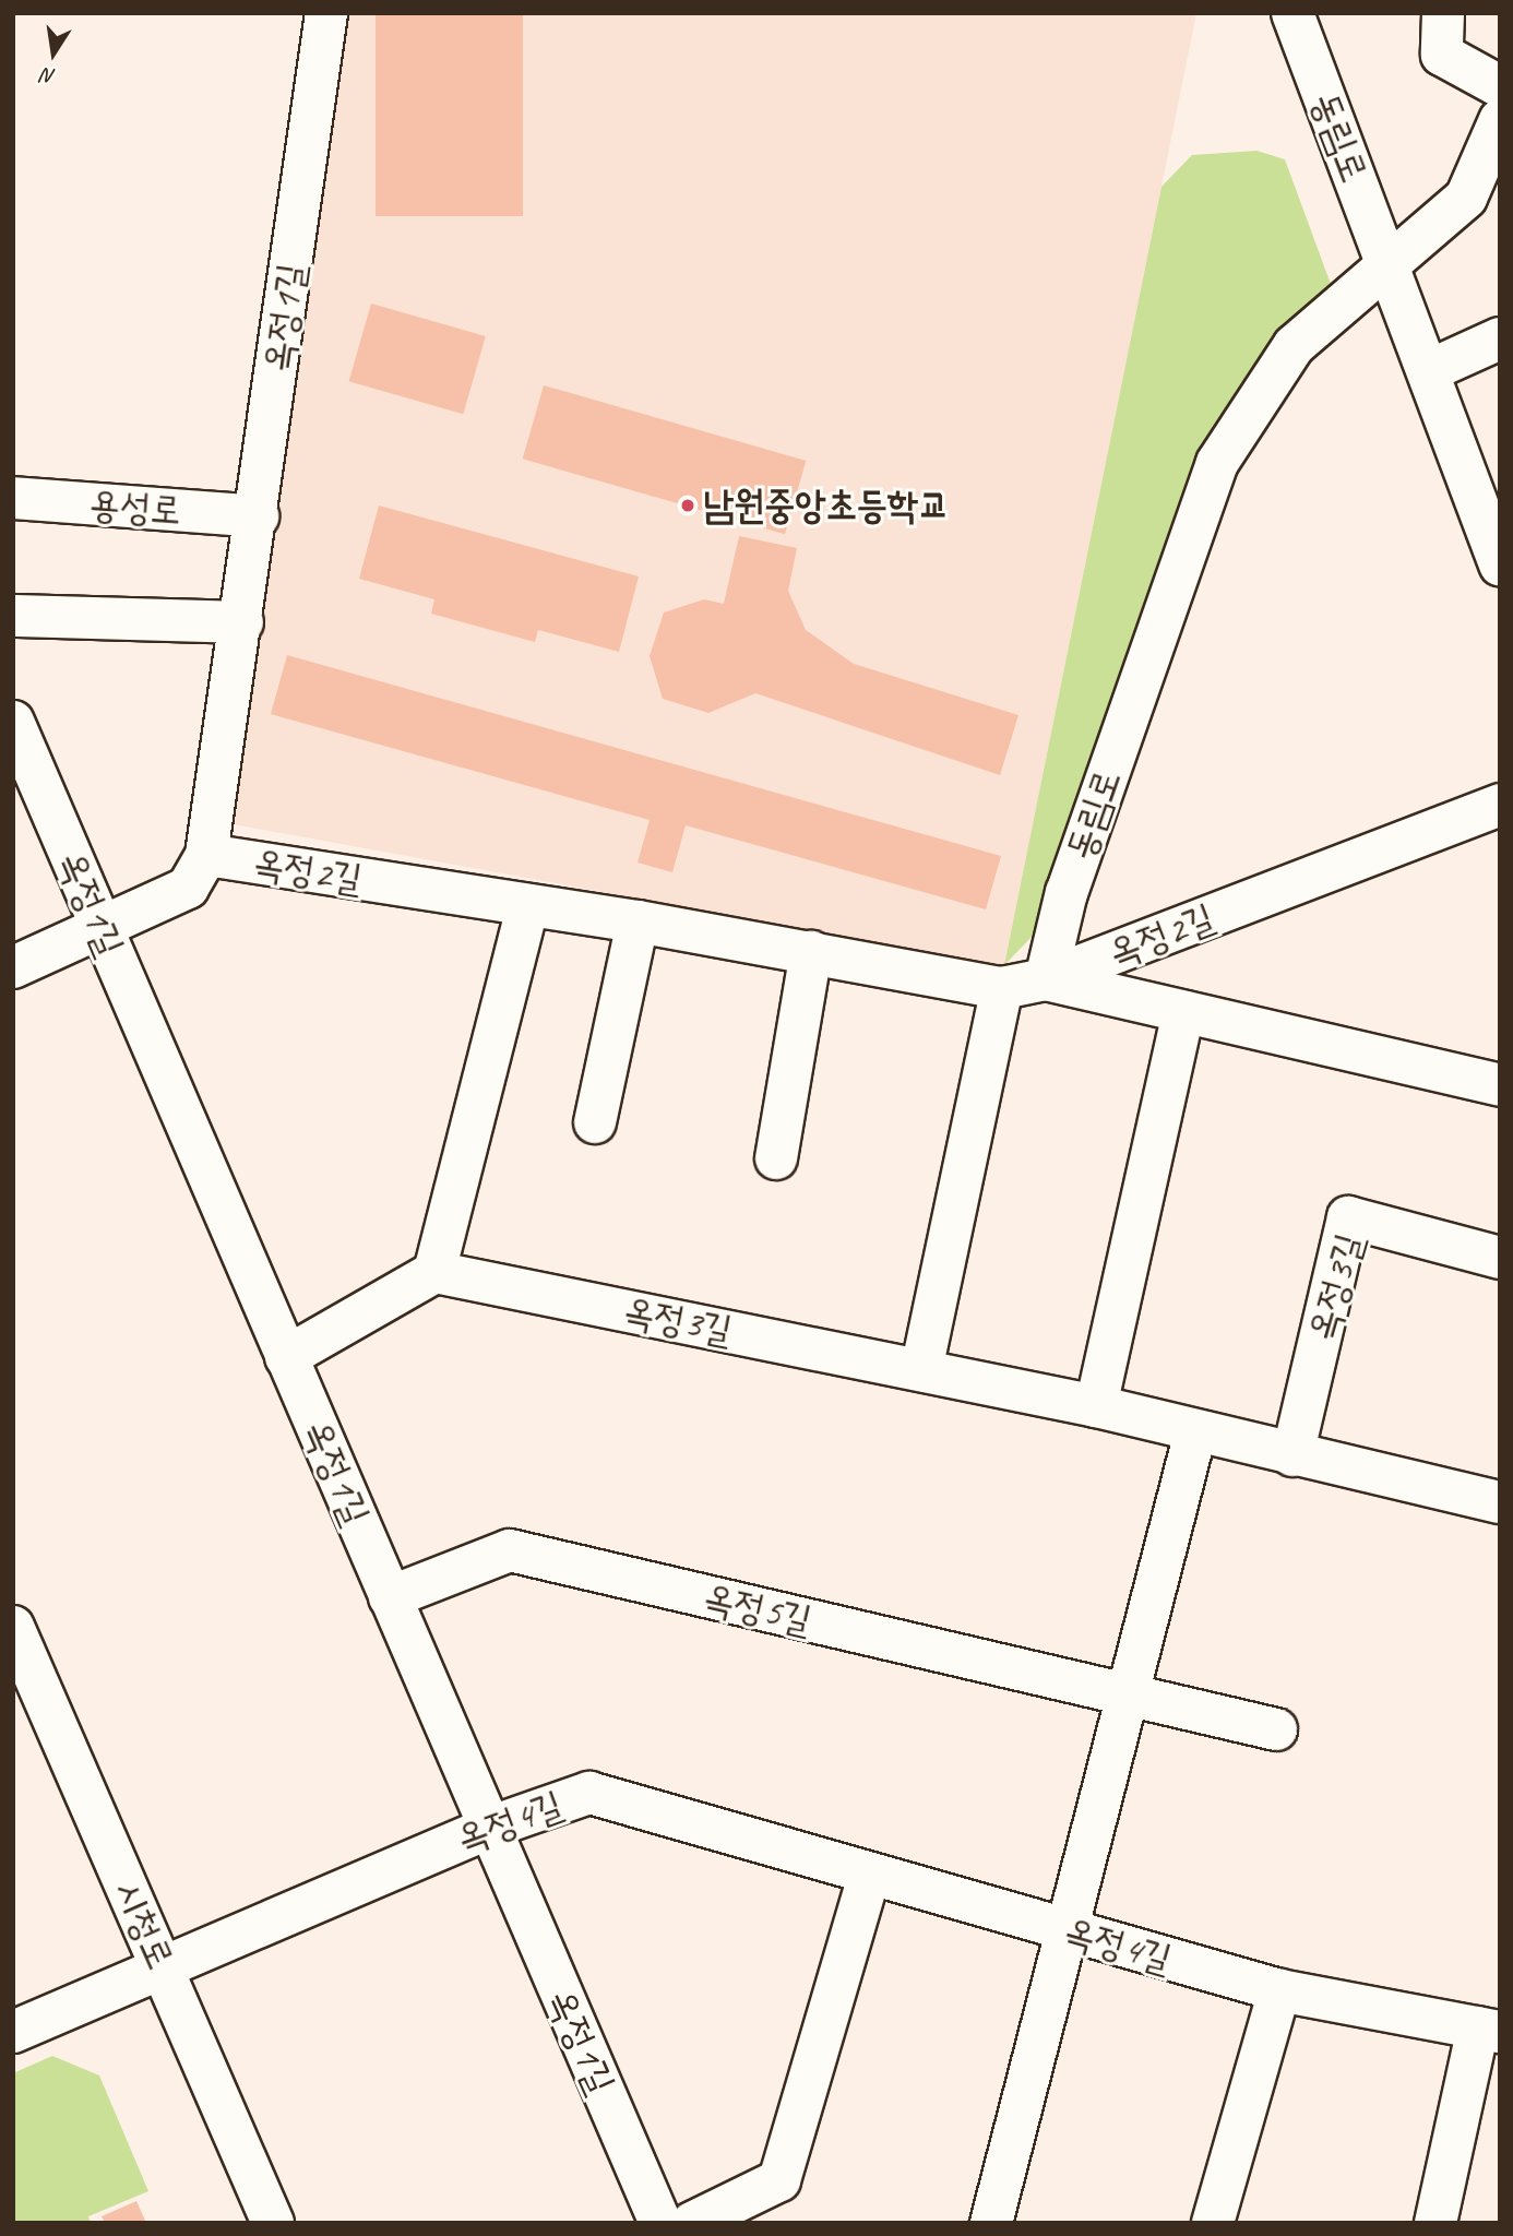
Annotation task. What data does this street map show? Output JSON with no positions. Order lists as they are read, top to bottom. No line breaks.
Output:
{"streets":{"street":["동림로","옥정1길","용성로","옥정2길","옥정3길","옥정5길","옥정4길","시청로"]},"crossings":[["동림로","옥정2길"],["옥정1길","용성로"],["옥정1길","옥정2길"],["옥정1길","옥정5길"],["옥정1길","옥정4길"],["옥정4길","시청로"]],"places":["남원중앙초등학교"],"north":"bottom"}
